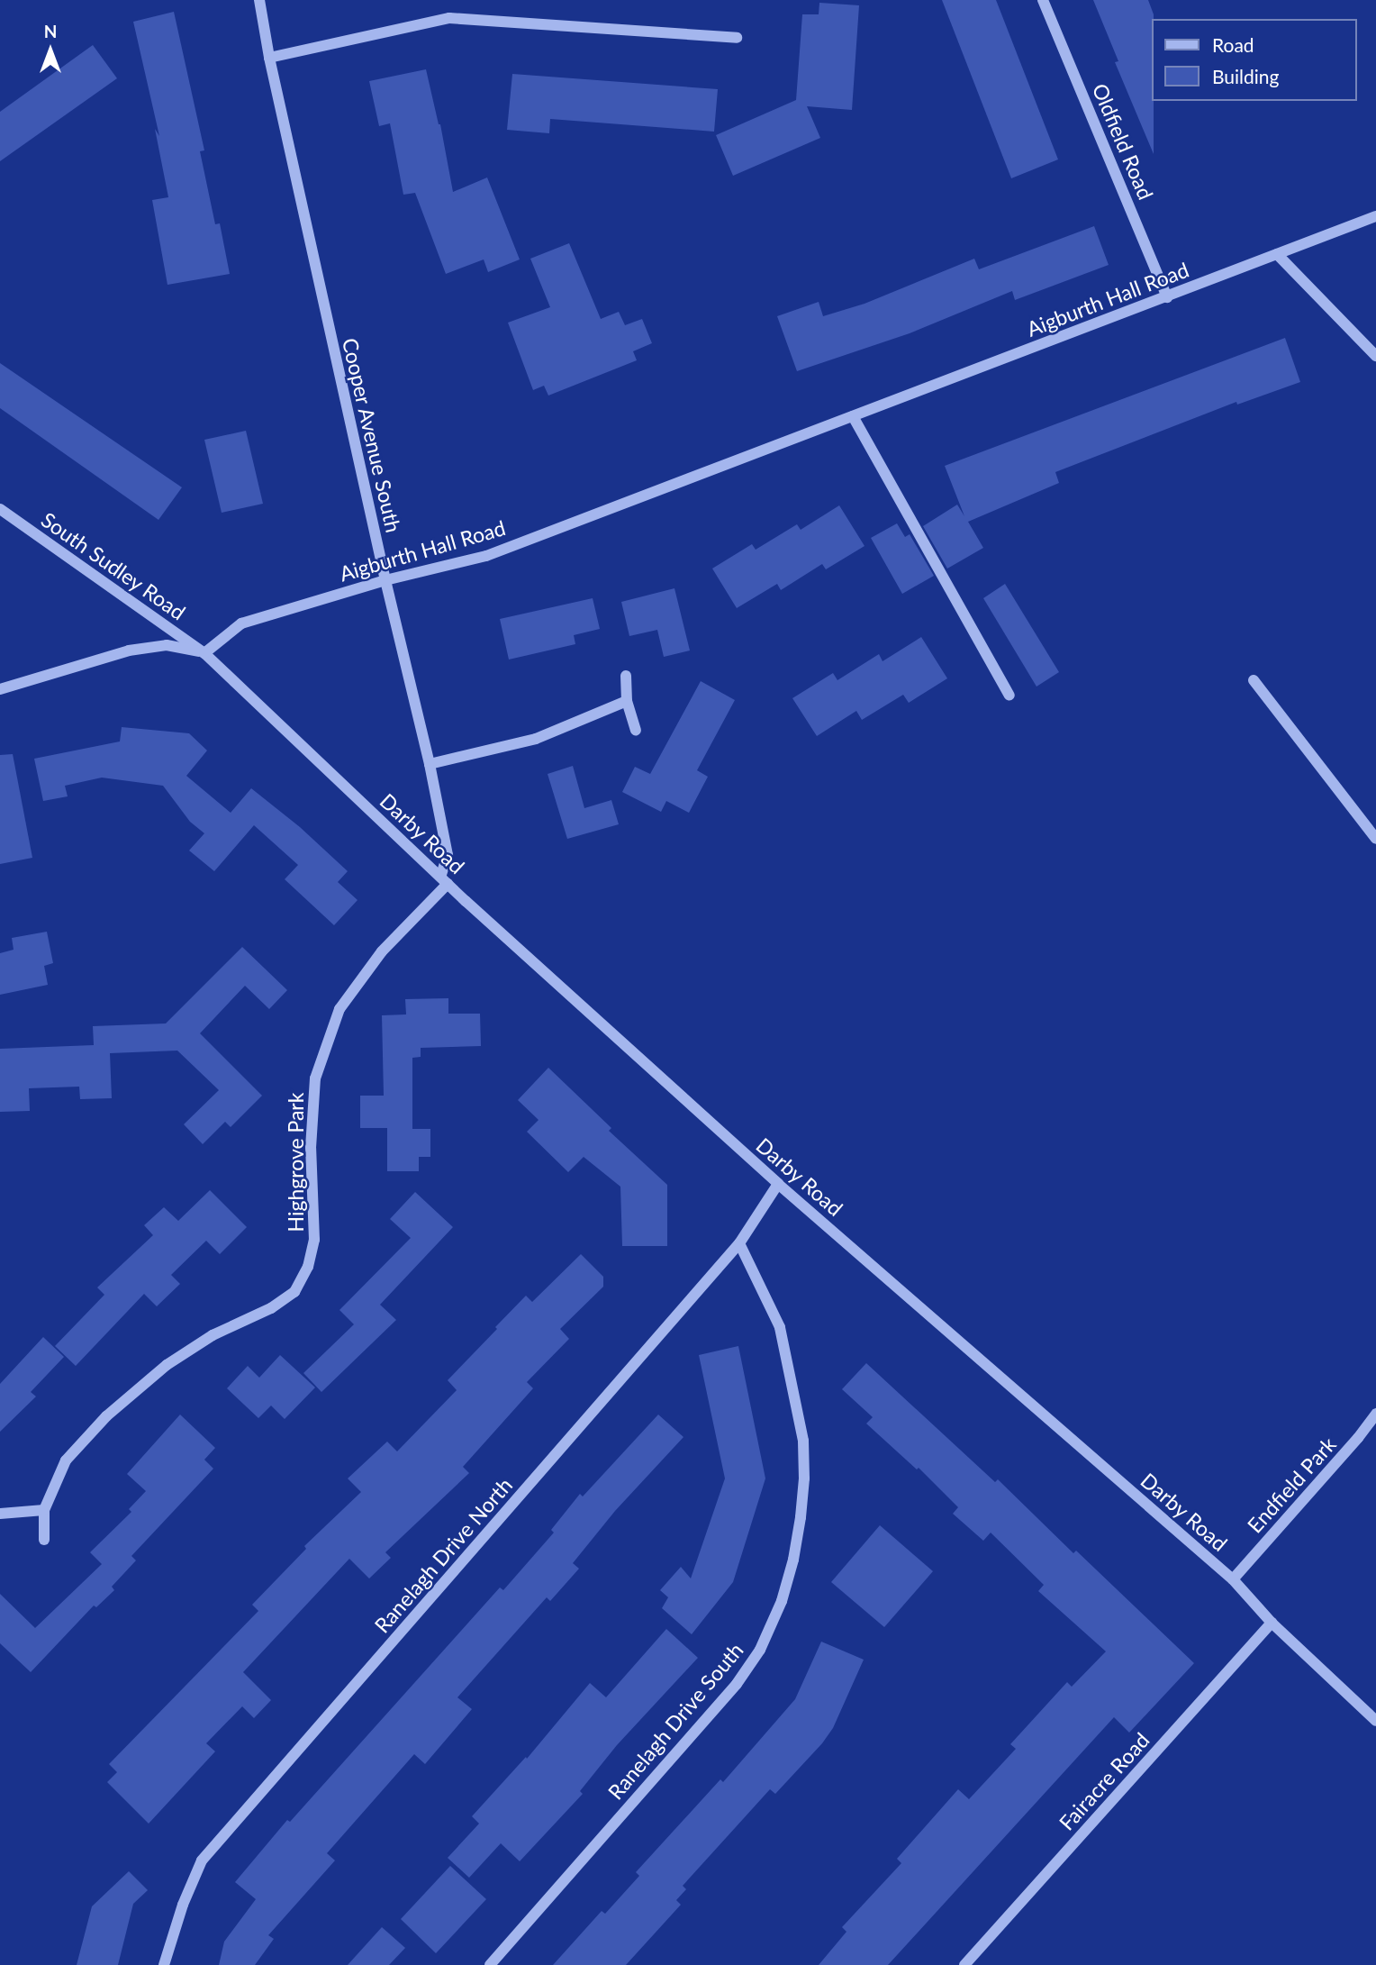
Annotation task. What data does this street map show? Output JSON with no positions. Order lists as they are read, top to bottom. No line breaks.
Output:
{"streets":{"street":["Oldfield Road","Aigburth Hall Road","Cooper Avenue South","South Sudley Road","Darby Road","Highgrove Park","Endfield Park","Ranelagh Drive North","Ranelagh Drive South","Fairacre Road"]},"crossings":[["Oldfield Road","Aigburth Hall Road"],["Aigburth Hall Road","Cooper Avenue South"],["Aigburth Hall Road","South Sudley Road"],["Aigburth Hall Road","Darby Road"],["Cooper Avenue South","Darby Road"],["Cooper Avenue South","Highgrove Park"],["South Sudley Road","Darby Road"],["Darby Road","Highgrove Park"],["Darby Road","Endfield Park"],["Darby Road","Ranelagh Drive North"],["Darby Road","Fairacre Road"],["Ranelagh Drive North","Ranelagh Drive South"]],"legend":["Road","Building"],"north":"top"}
